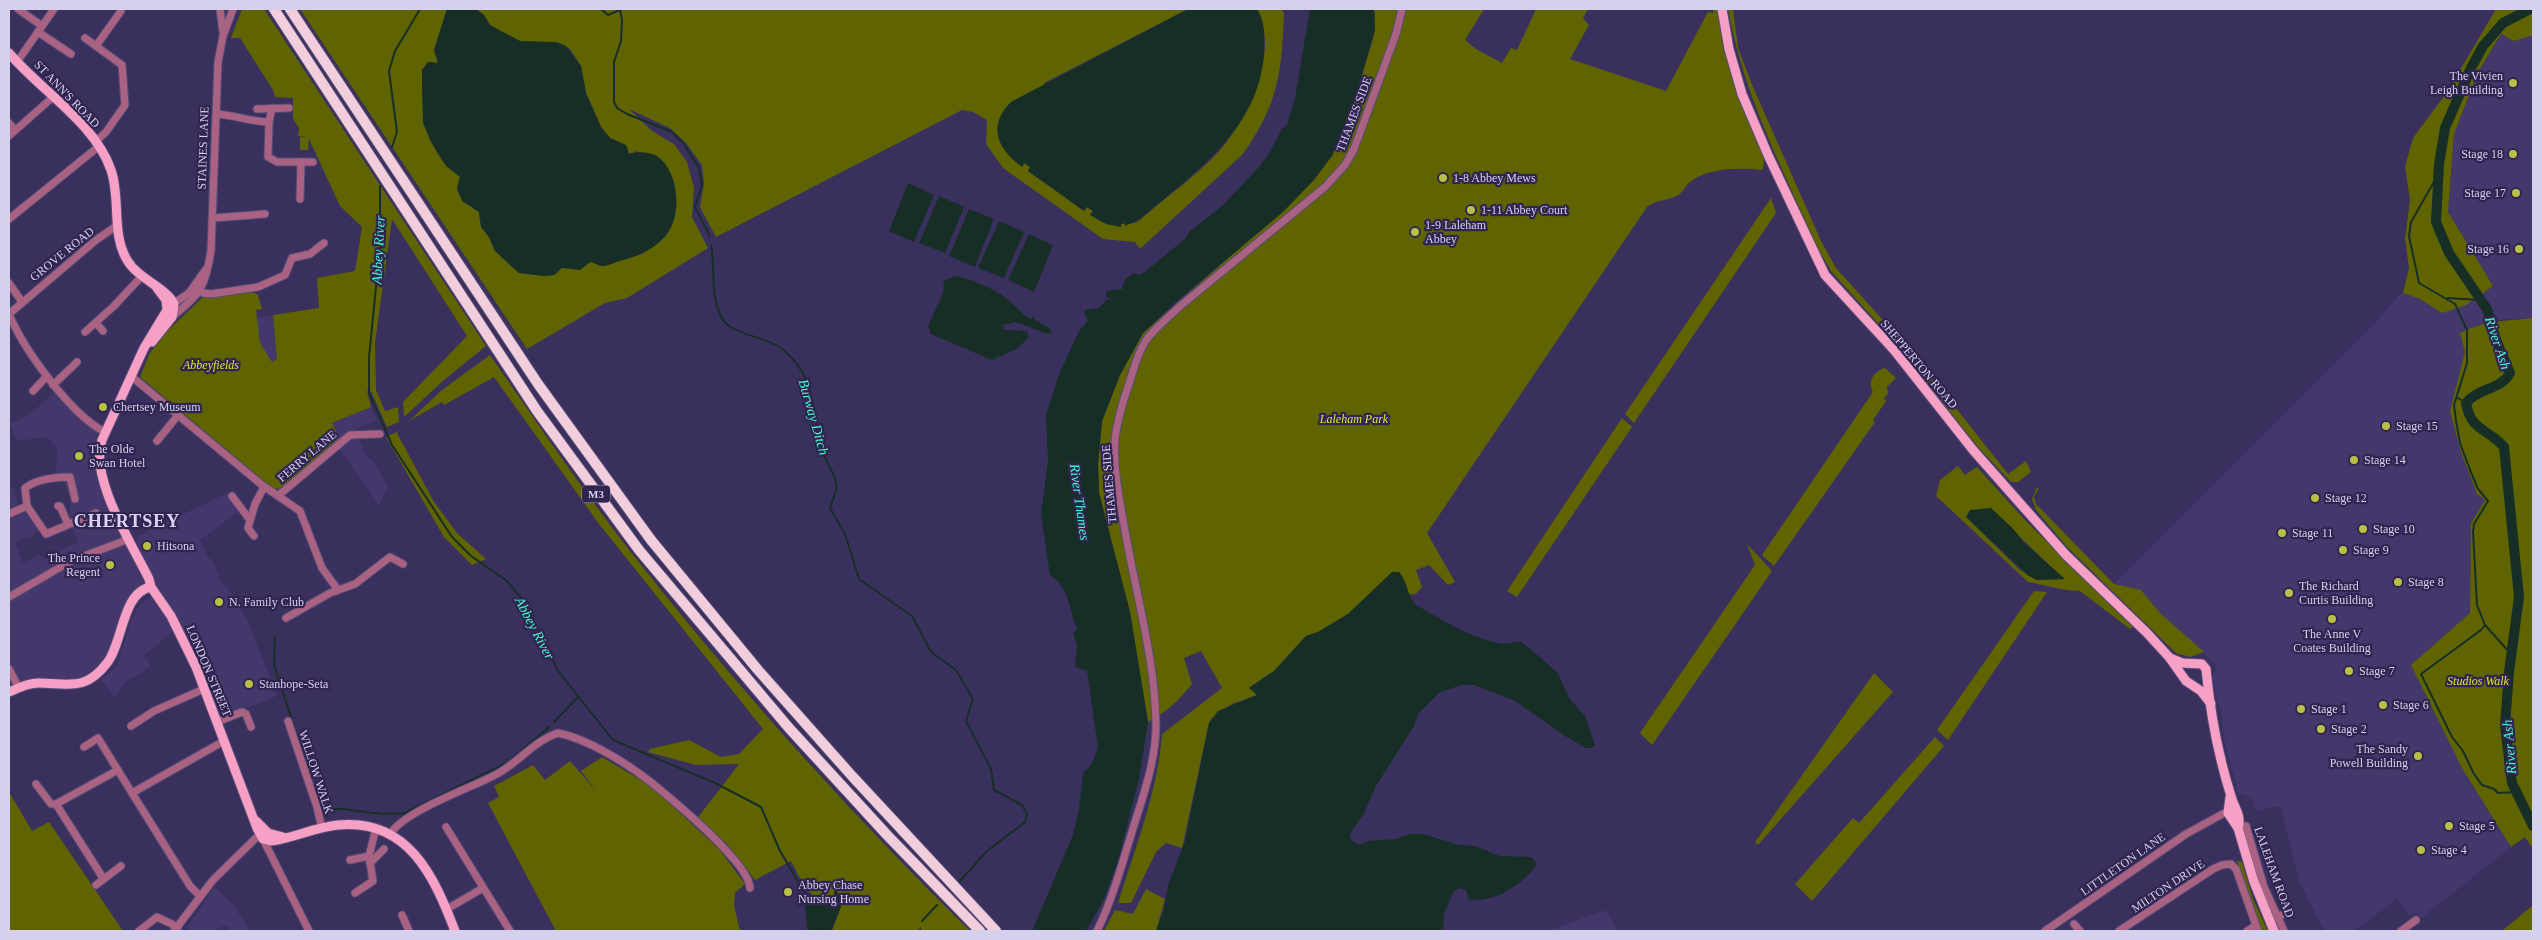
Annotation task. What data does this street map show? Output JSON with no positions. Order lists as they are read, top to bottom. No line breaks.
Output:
{"streets":{"highway":["M3"],"main road":["ST ANN'S ROAD","STAINES LANE","SHEPPERTON ROAD","LONDON STREET","LALEHAM ROAD"],"street":["THAMES SIDE","GROVE ROAD","FERRY LANE","WILLOW WALK","LITTLETON LANE","MILTON DRIVE"]},"crossings":[["ST ANN'S ROAD","STAINES LANE"],["ST ANN'S ROAD","GROVE ROAD"],["STAINES LANE","LONDON STREET"],["LITTLETON LANE","LALEHAM ROAD"]],"districts":["CHERTSEY"],"water":["Abbey River","River Ash","Burway Ditch","River Thames"],"parks":["Abbeyfields","Laleham Park","Studios Walk"],"places":["The Vivien Leigh Building","Stage 18","1-8 Abbey Mews","Stage 17","1-11 Abbey Court","1-9 Laleham Abbey","Stage 16","Chertsey Museum","Stage 15","The Olde Swan Hotel","Stage 14","Stage 12","Stage 10","Stage 11","Hitsona","Stage 9","The Prince Regent","Stage 8","The Richard Curtis Building","N. Family Club","The Anne V Coates Building","Stage 7","Stanhope-Seta","Stage 6","Stage 1","Stage 2","The Sandy Powell Building","Stage 5","Stage 4","Abbey Chase Nursing Home"]}
